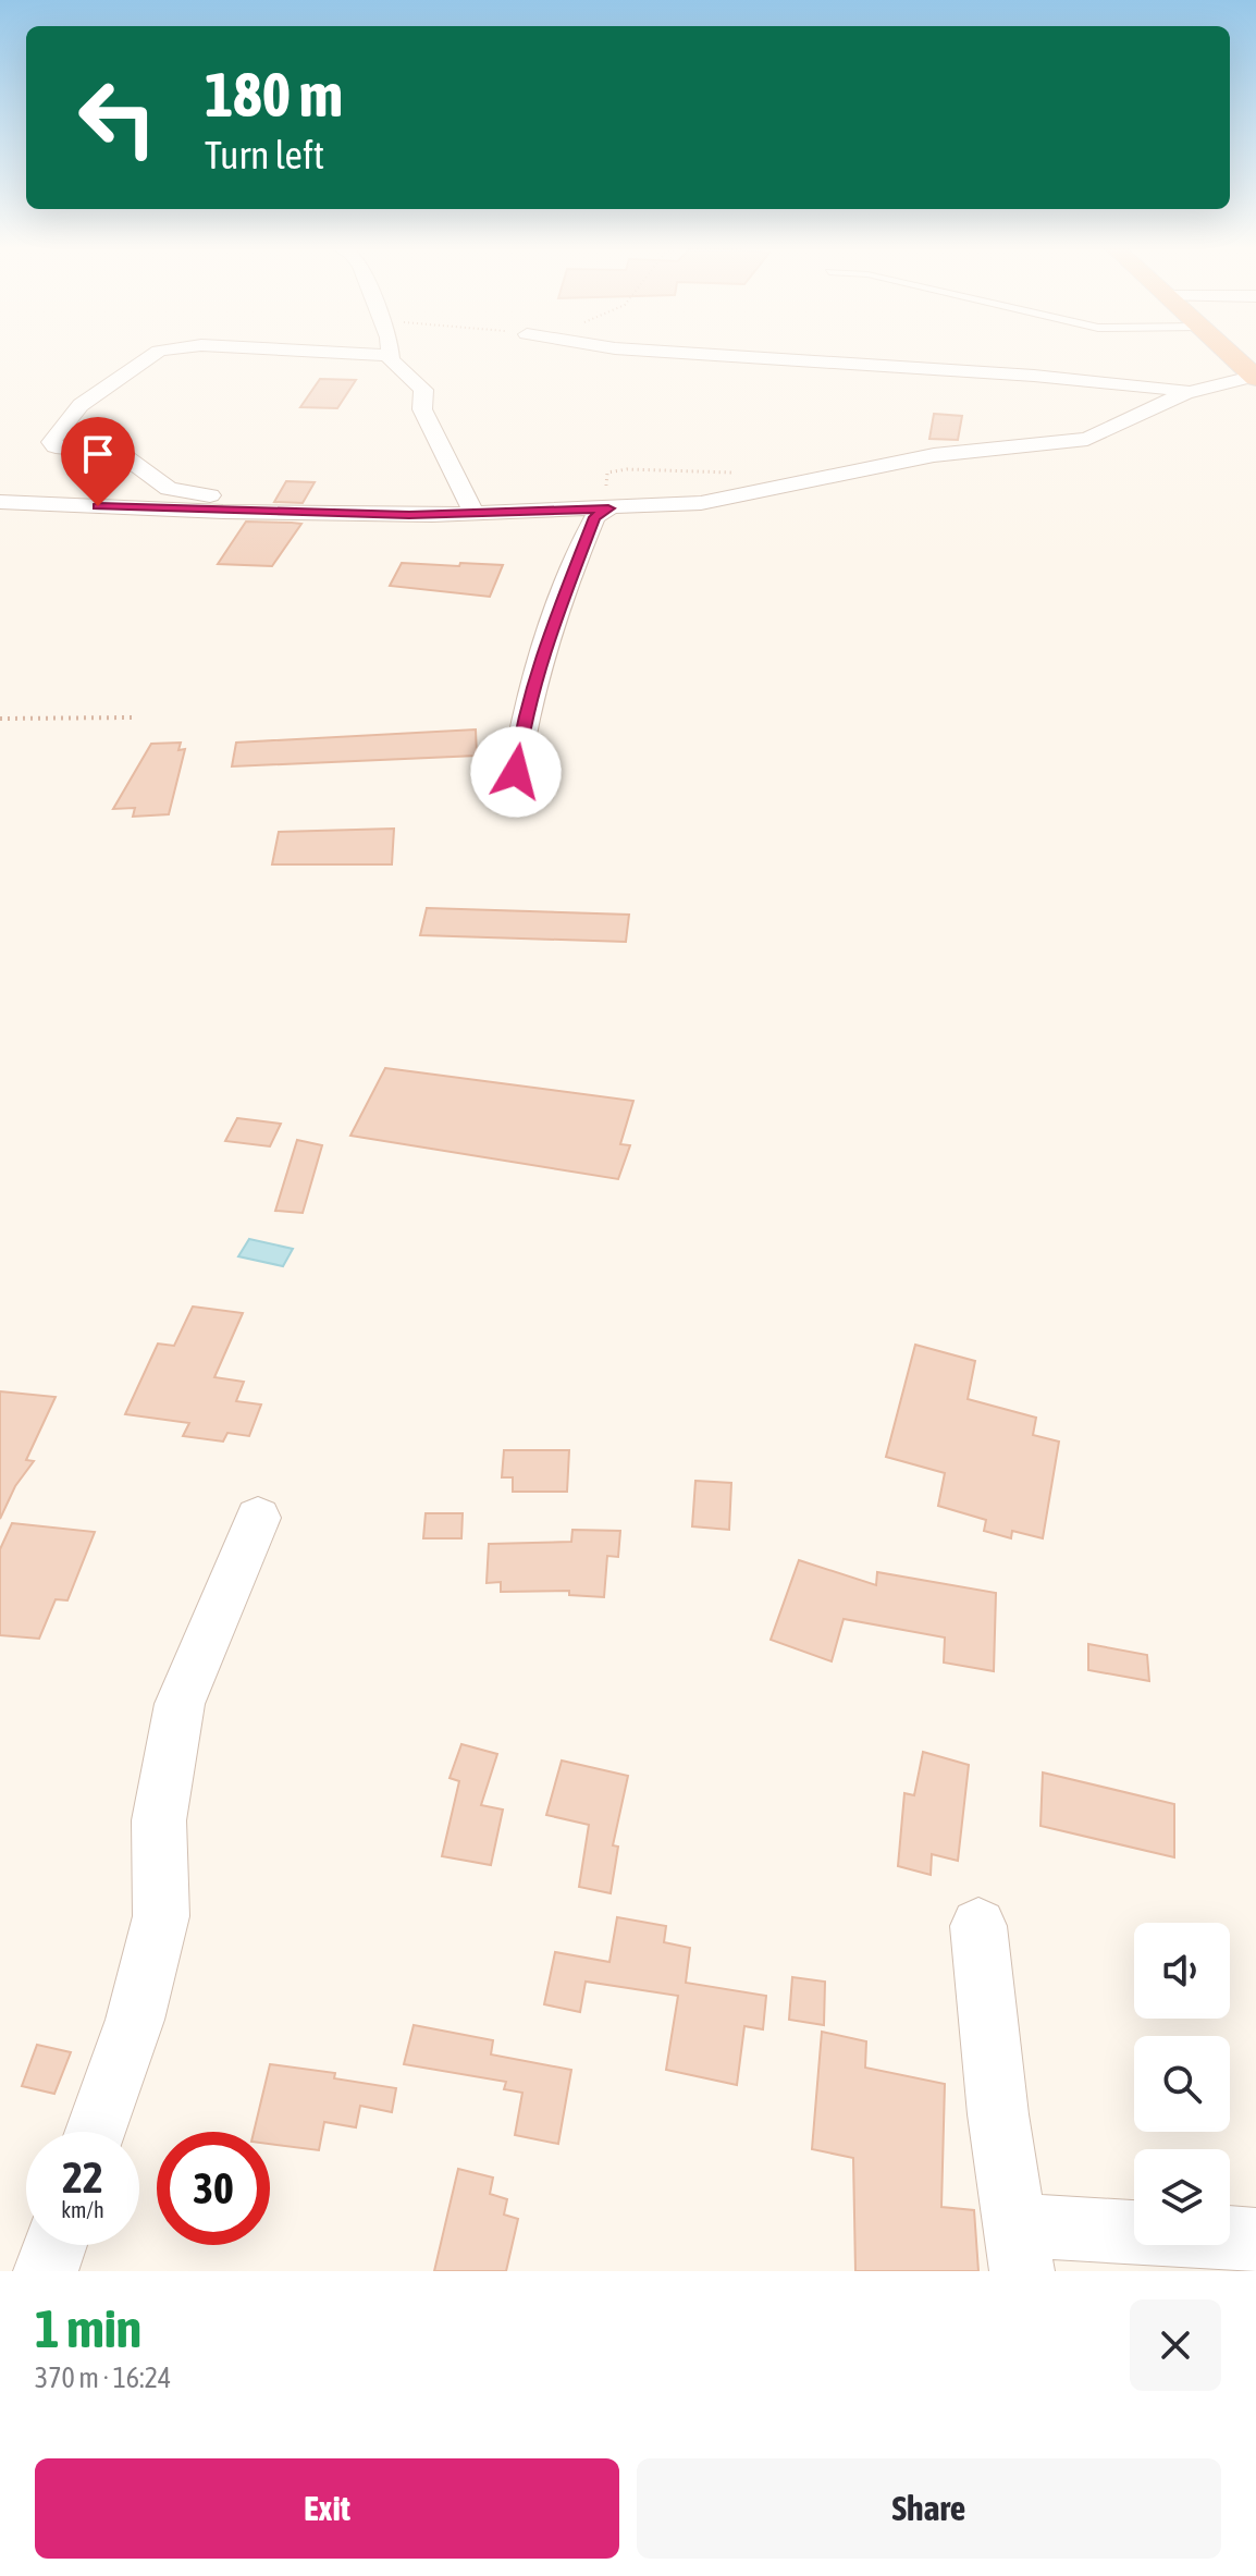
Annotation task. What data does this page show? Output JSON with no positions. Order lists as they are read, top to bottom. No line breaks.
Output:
{"page":{"turn":["180 m","Turn left"],"speed":"22 km/h","limit":"30","heading":["1 min","370 m · 16:24"],"buttons":["Exit","Share"]}}
